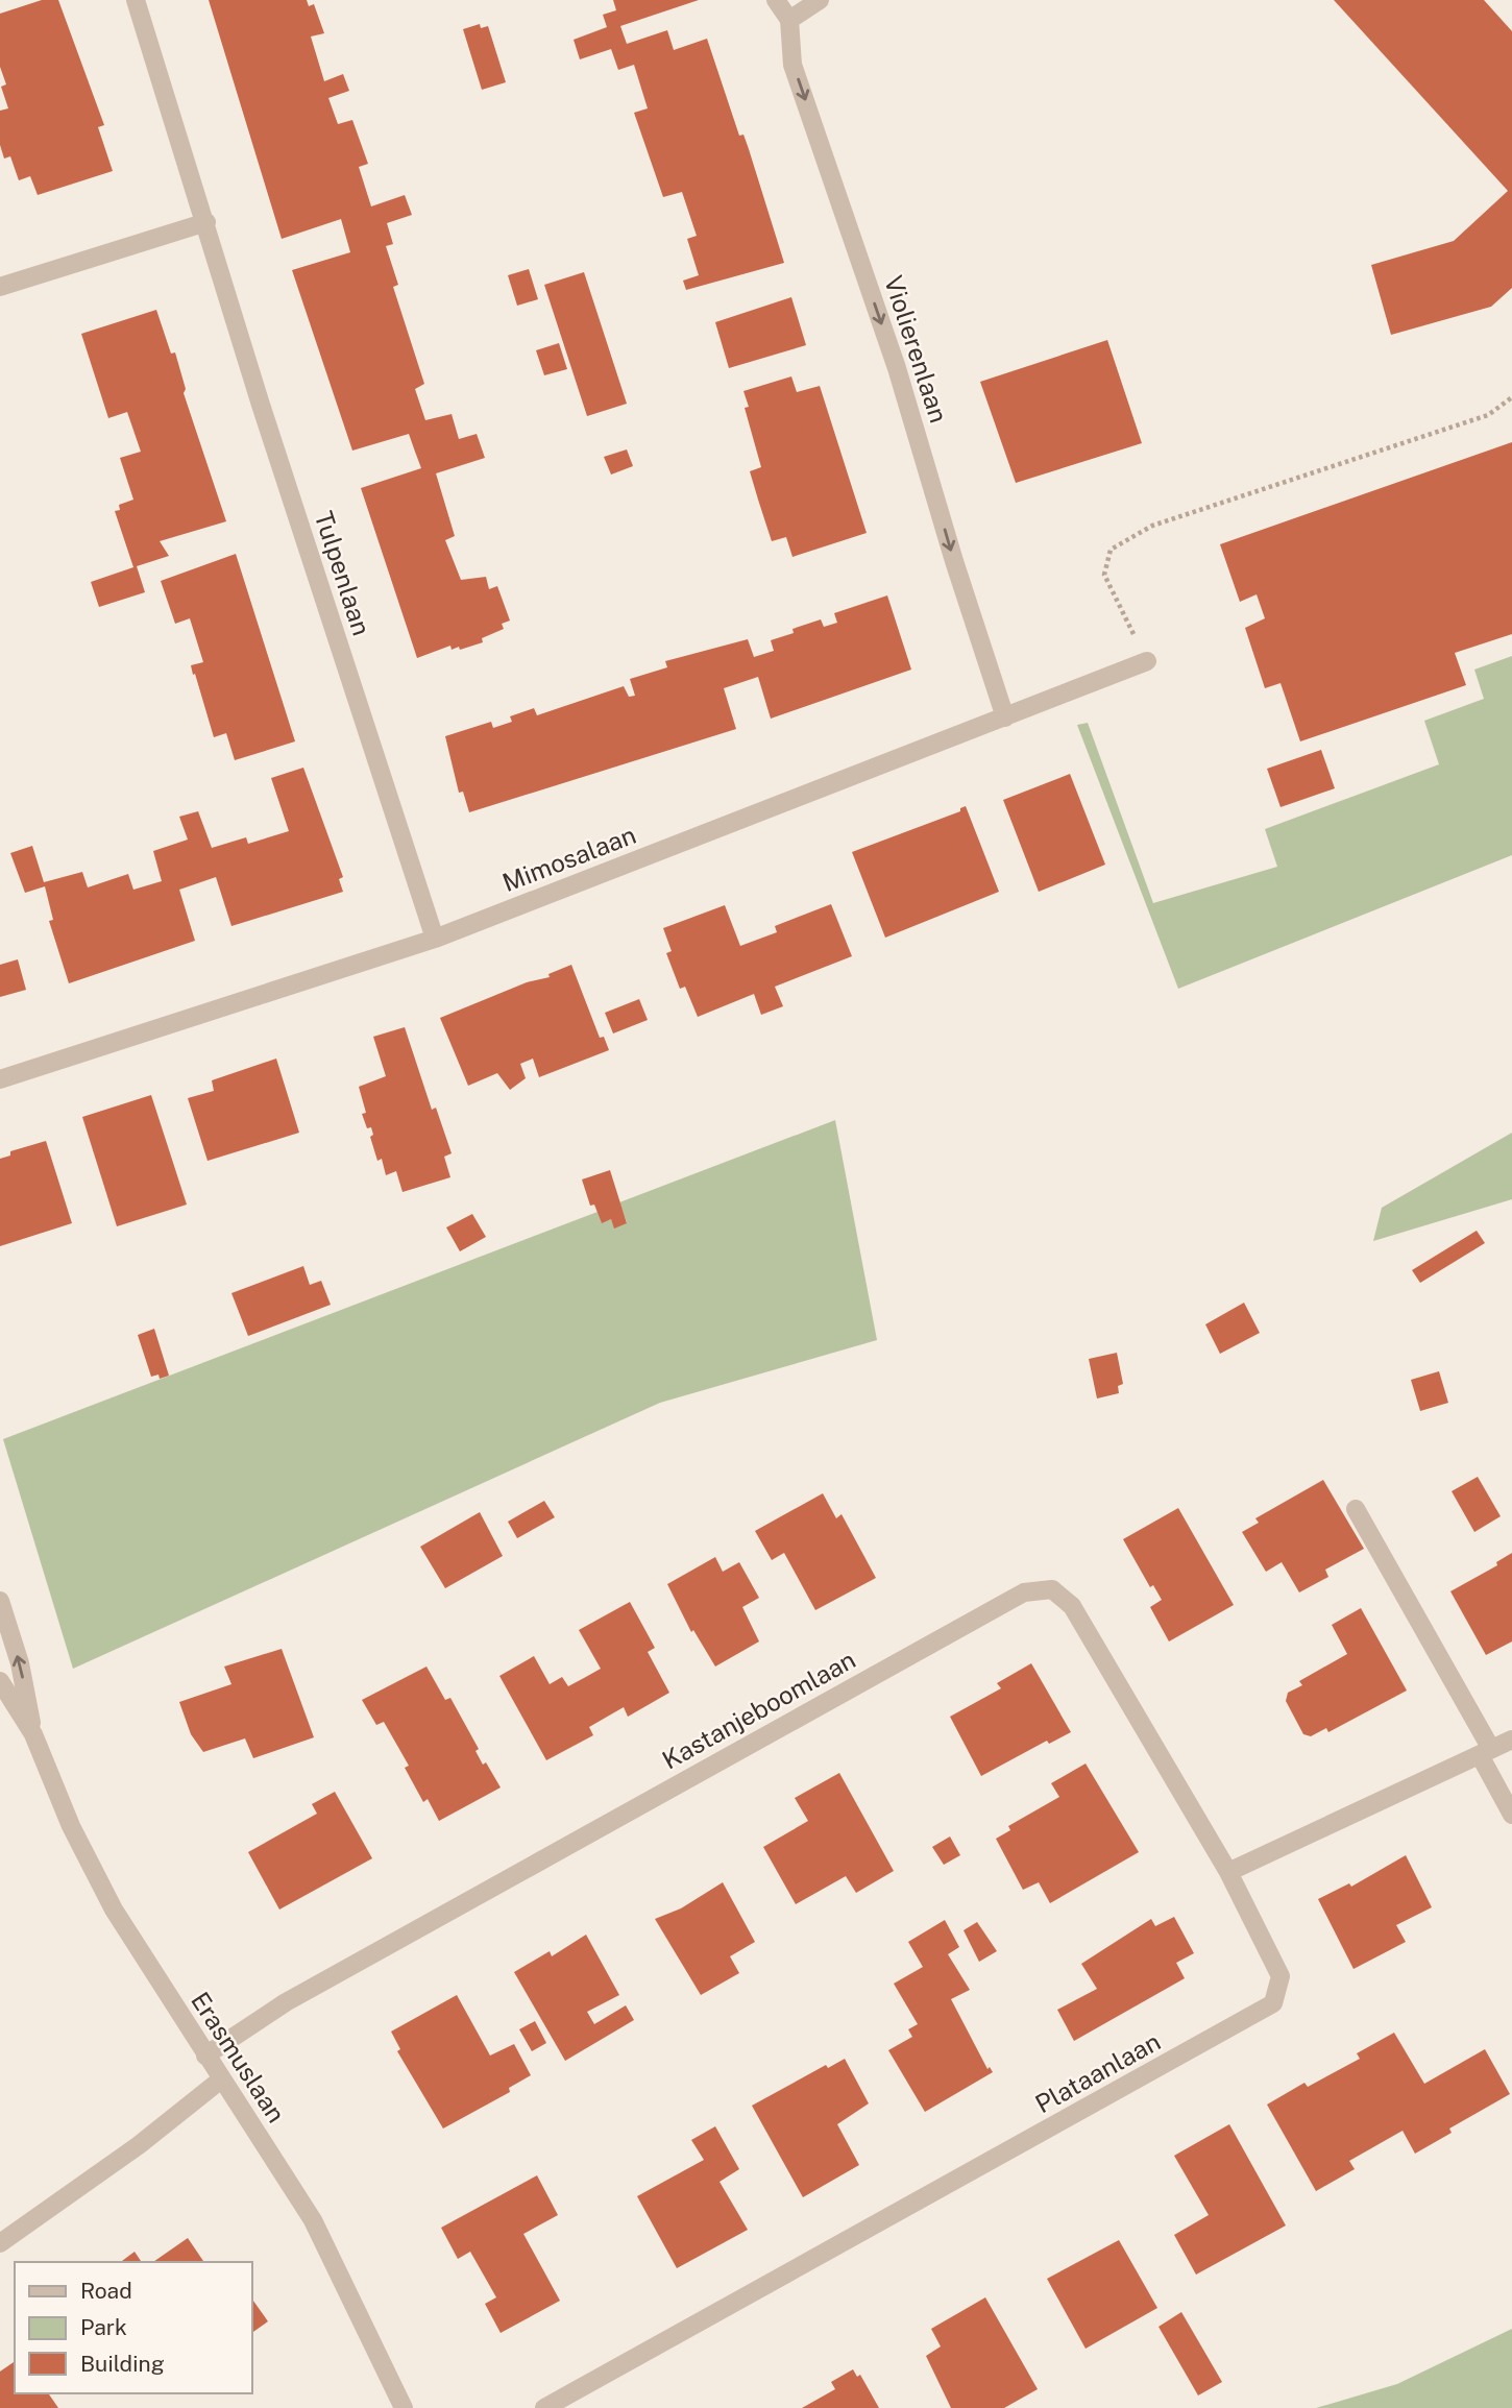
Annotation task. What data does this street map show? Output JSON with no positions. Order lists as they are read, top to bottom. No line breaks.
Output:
{"streets":{"street":["Violierenlaan","Tulpenlaan","Mimosalaan","Kastanjeboomlaan","Erasmuslaan","Plataanlaan"]},"crossings":[["Violierenlaan","Mimosalaan"],["Tulpenlaan","Mimosalaan"],["Kastanjeboomlaan","Erasmuslaan"],["Kastanjeboomlaan","Plataanlaan"]],"one_way":["Violierenlaan"],"legend":["Road","Park","Building"]}
